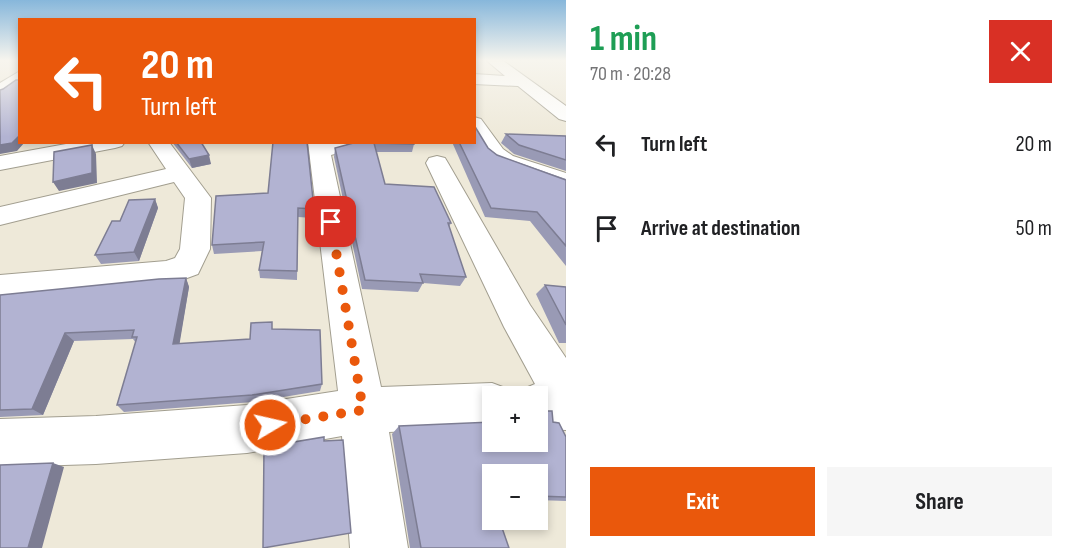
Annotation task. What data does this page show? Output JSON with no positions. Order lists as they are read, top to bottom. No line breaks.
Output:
{"page":{"heading":["1 min","70 m · 20:28"],"turn":["20 m","Turn left"],"list":[{"name":"Turn left","value":"20 m"},{"name":"Arrive at destination","value":"50 m"}],"map_buttons":["+","−"],"buttons":["Exit","Share"]}}
